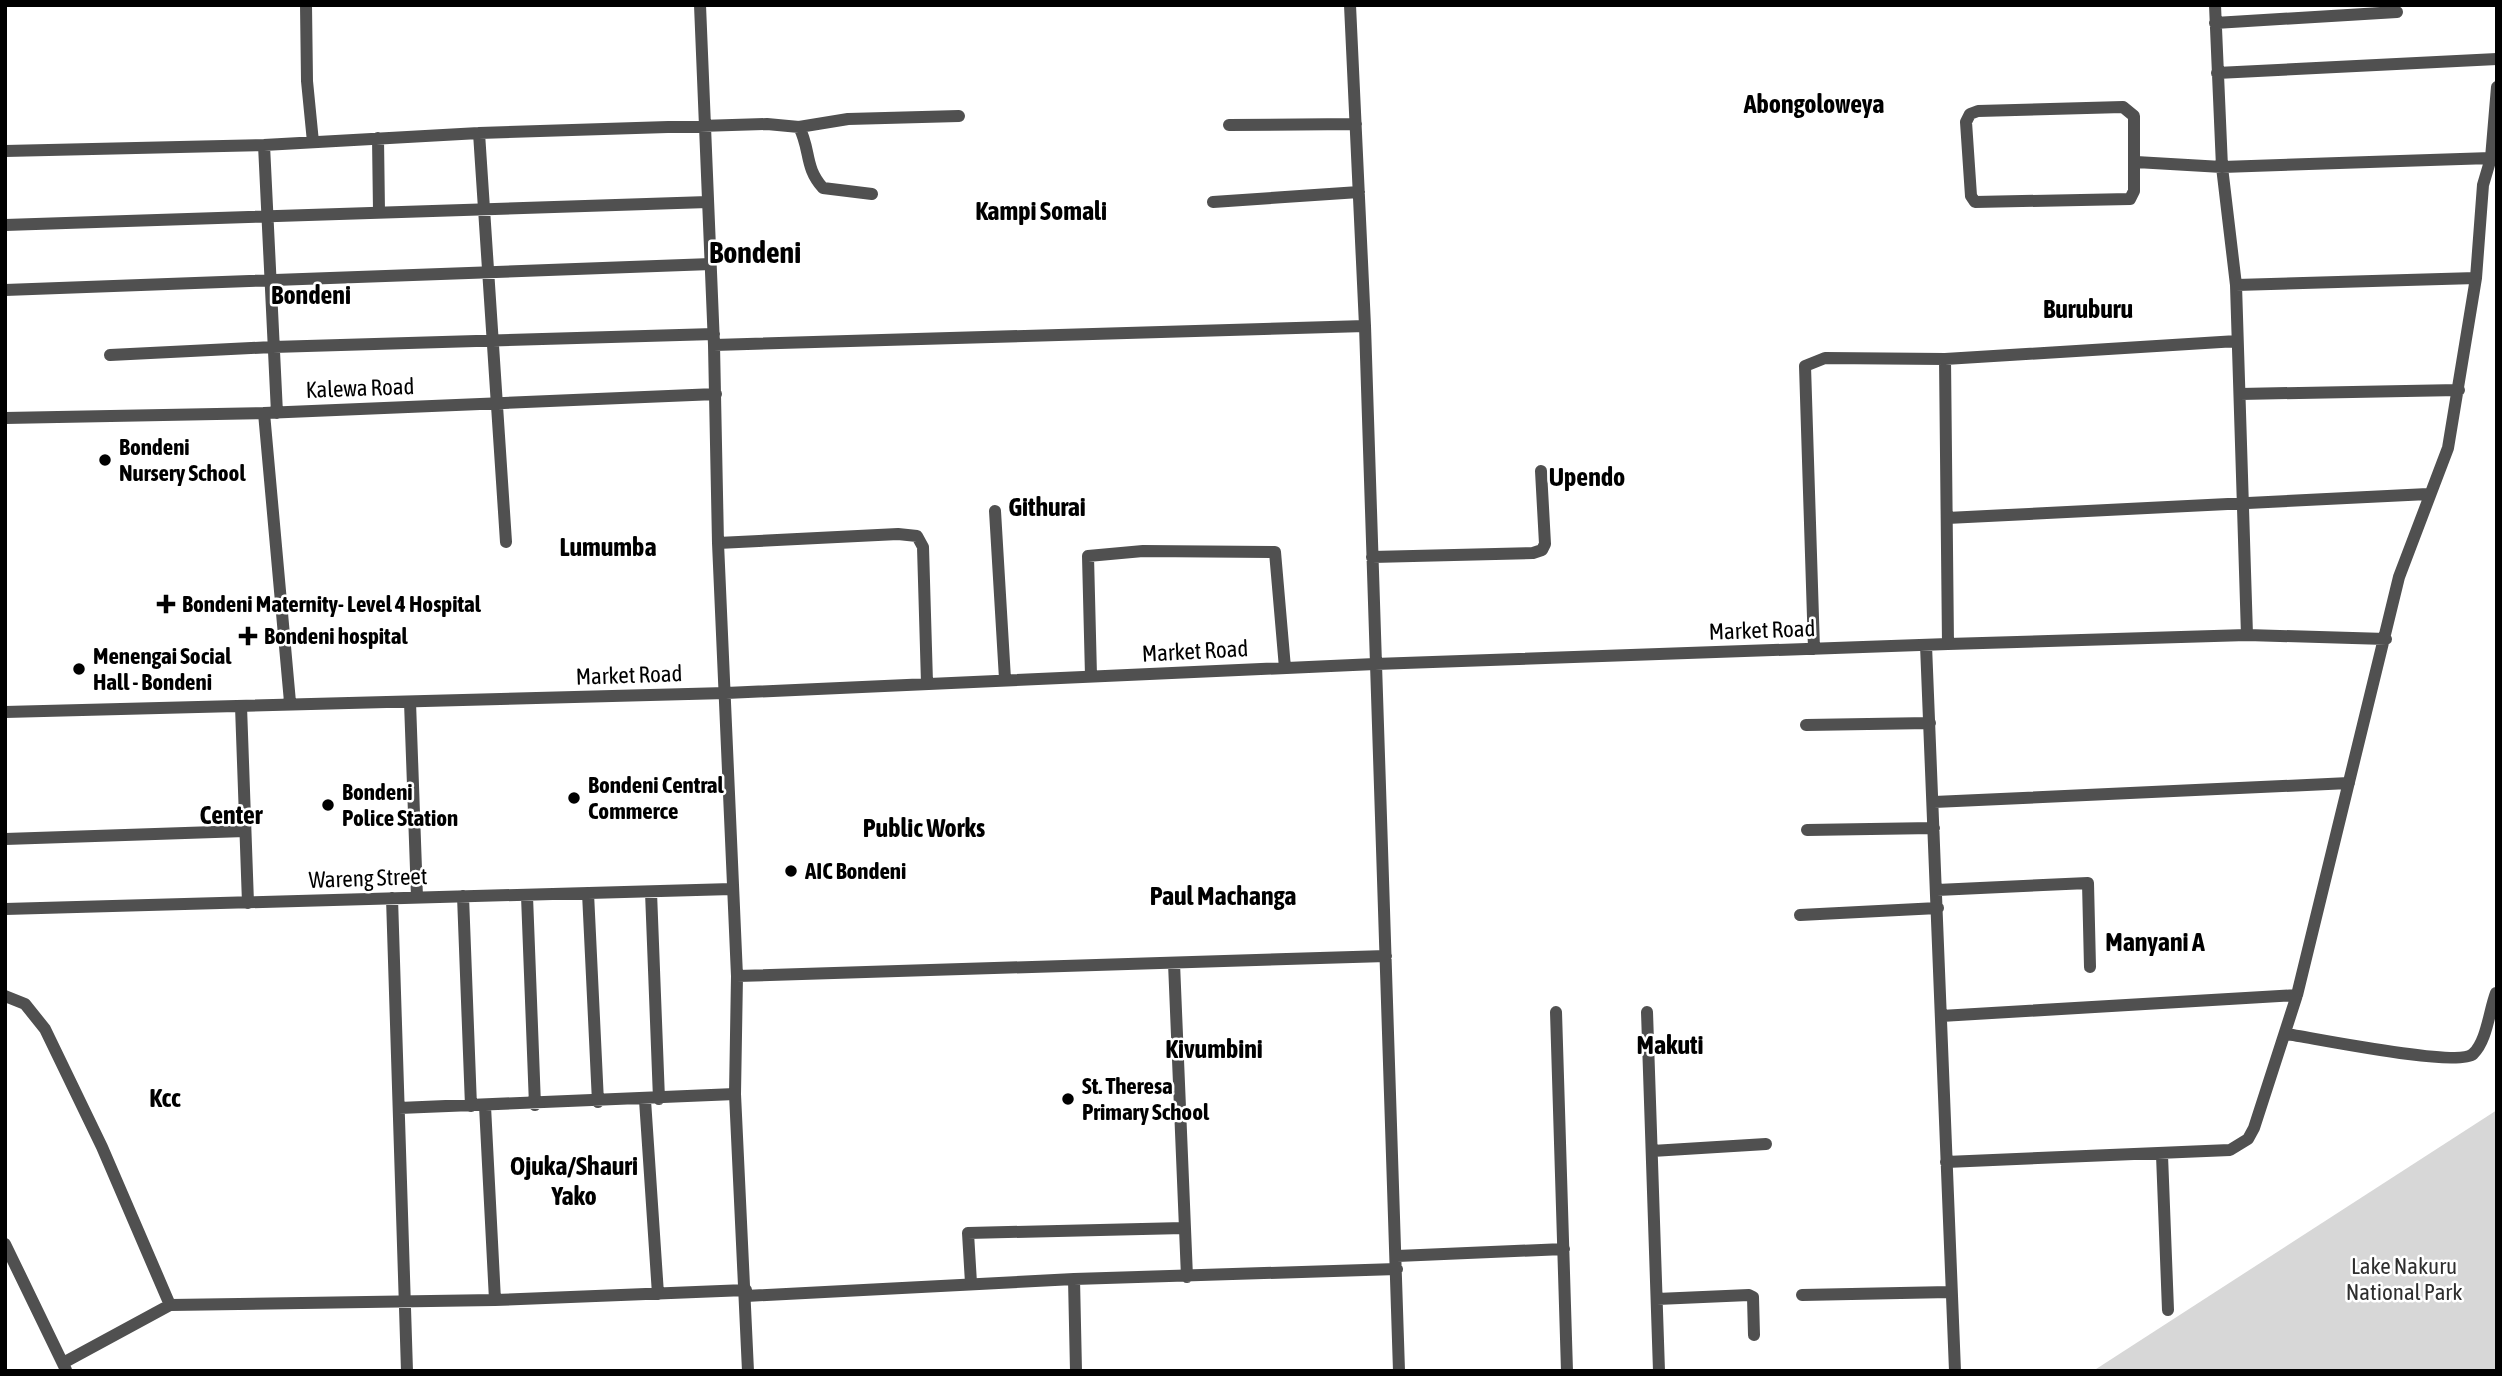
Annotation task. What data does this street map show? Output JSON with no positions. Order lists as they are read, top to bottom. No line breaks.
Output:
{"streets":{"street":["Kalewa Road","Market Road","Wareng Street"]},"districts":["Abongoloweya","Kampi Somali","Bondeni","Bondeni","Buruburu","Upendo","Githurai","Lumumba","Center","Public Works","Paul Machanga","Manyani A","Makuti","Kivumbini","Kcc","Ojuka/Shauri Yako"],"parks":["Lake Nakuru National Park"],"places":{"other":["Bondeni Nursery School","Menengai Social Hall - Bondeni","Bondeni Central Commerce","Bondeni Police Station","AIC Bondeni","St. Theresa Primary School"],"health":["Bondeni Maternity- Level 4 Hospital","Bondeni hospital"]}}
